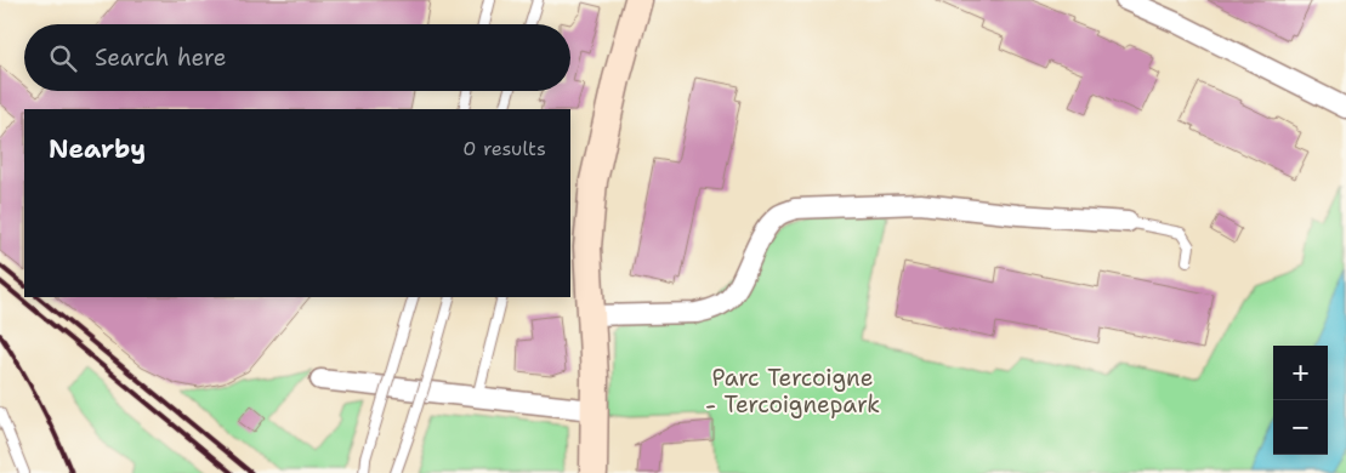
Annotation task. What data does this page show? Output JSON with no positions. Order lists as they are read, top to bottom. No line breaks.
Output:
{"parks":["Parc Tercoigne - Tercoignepark"],"page":{"search":"Search here","heading":["Nearby","0 results"],"map_buttons":["+","−"]}}
